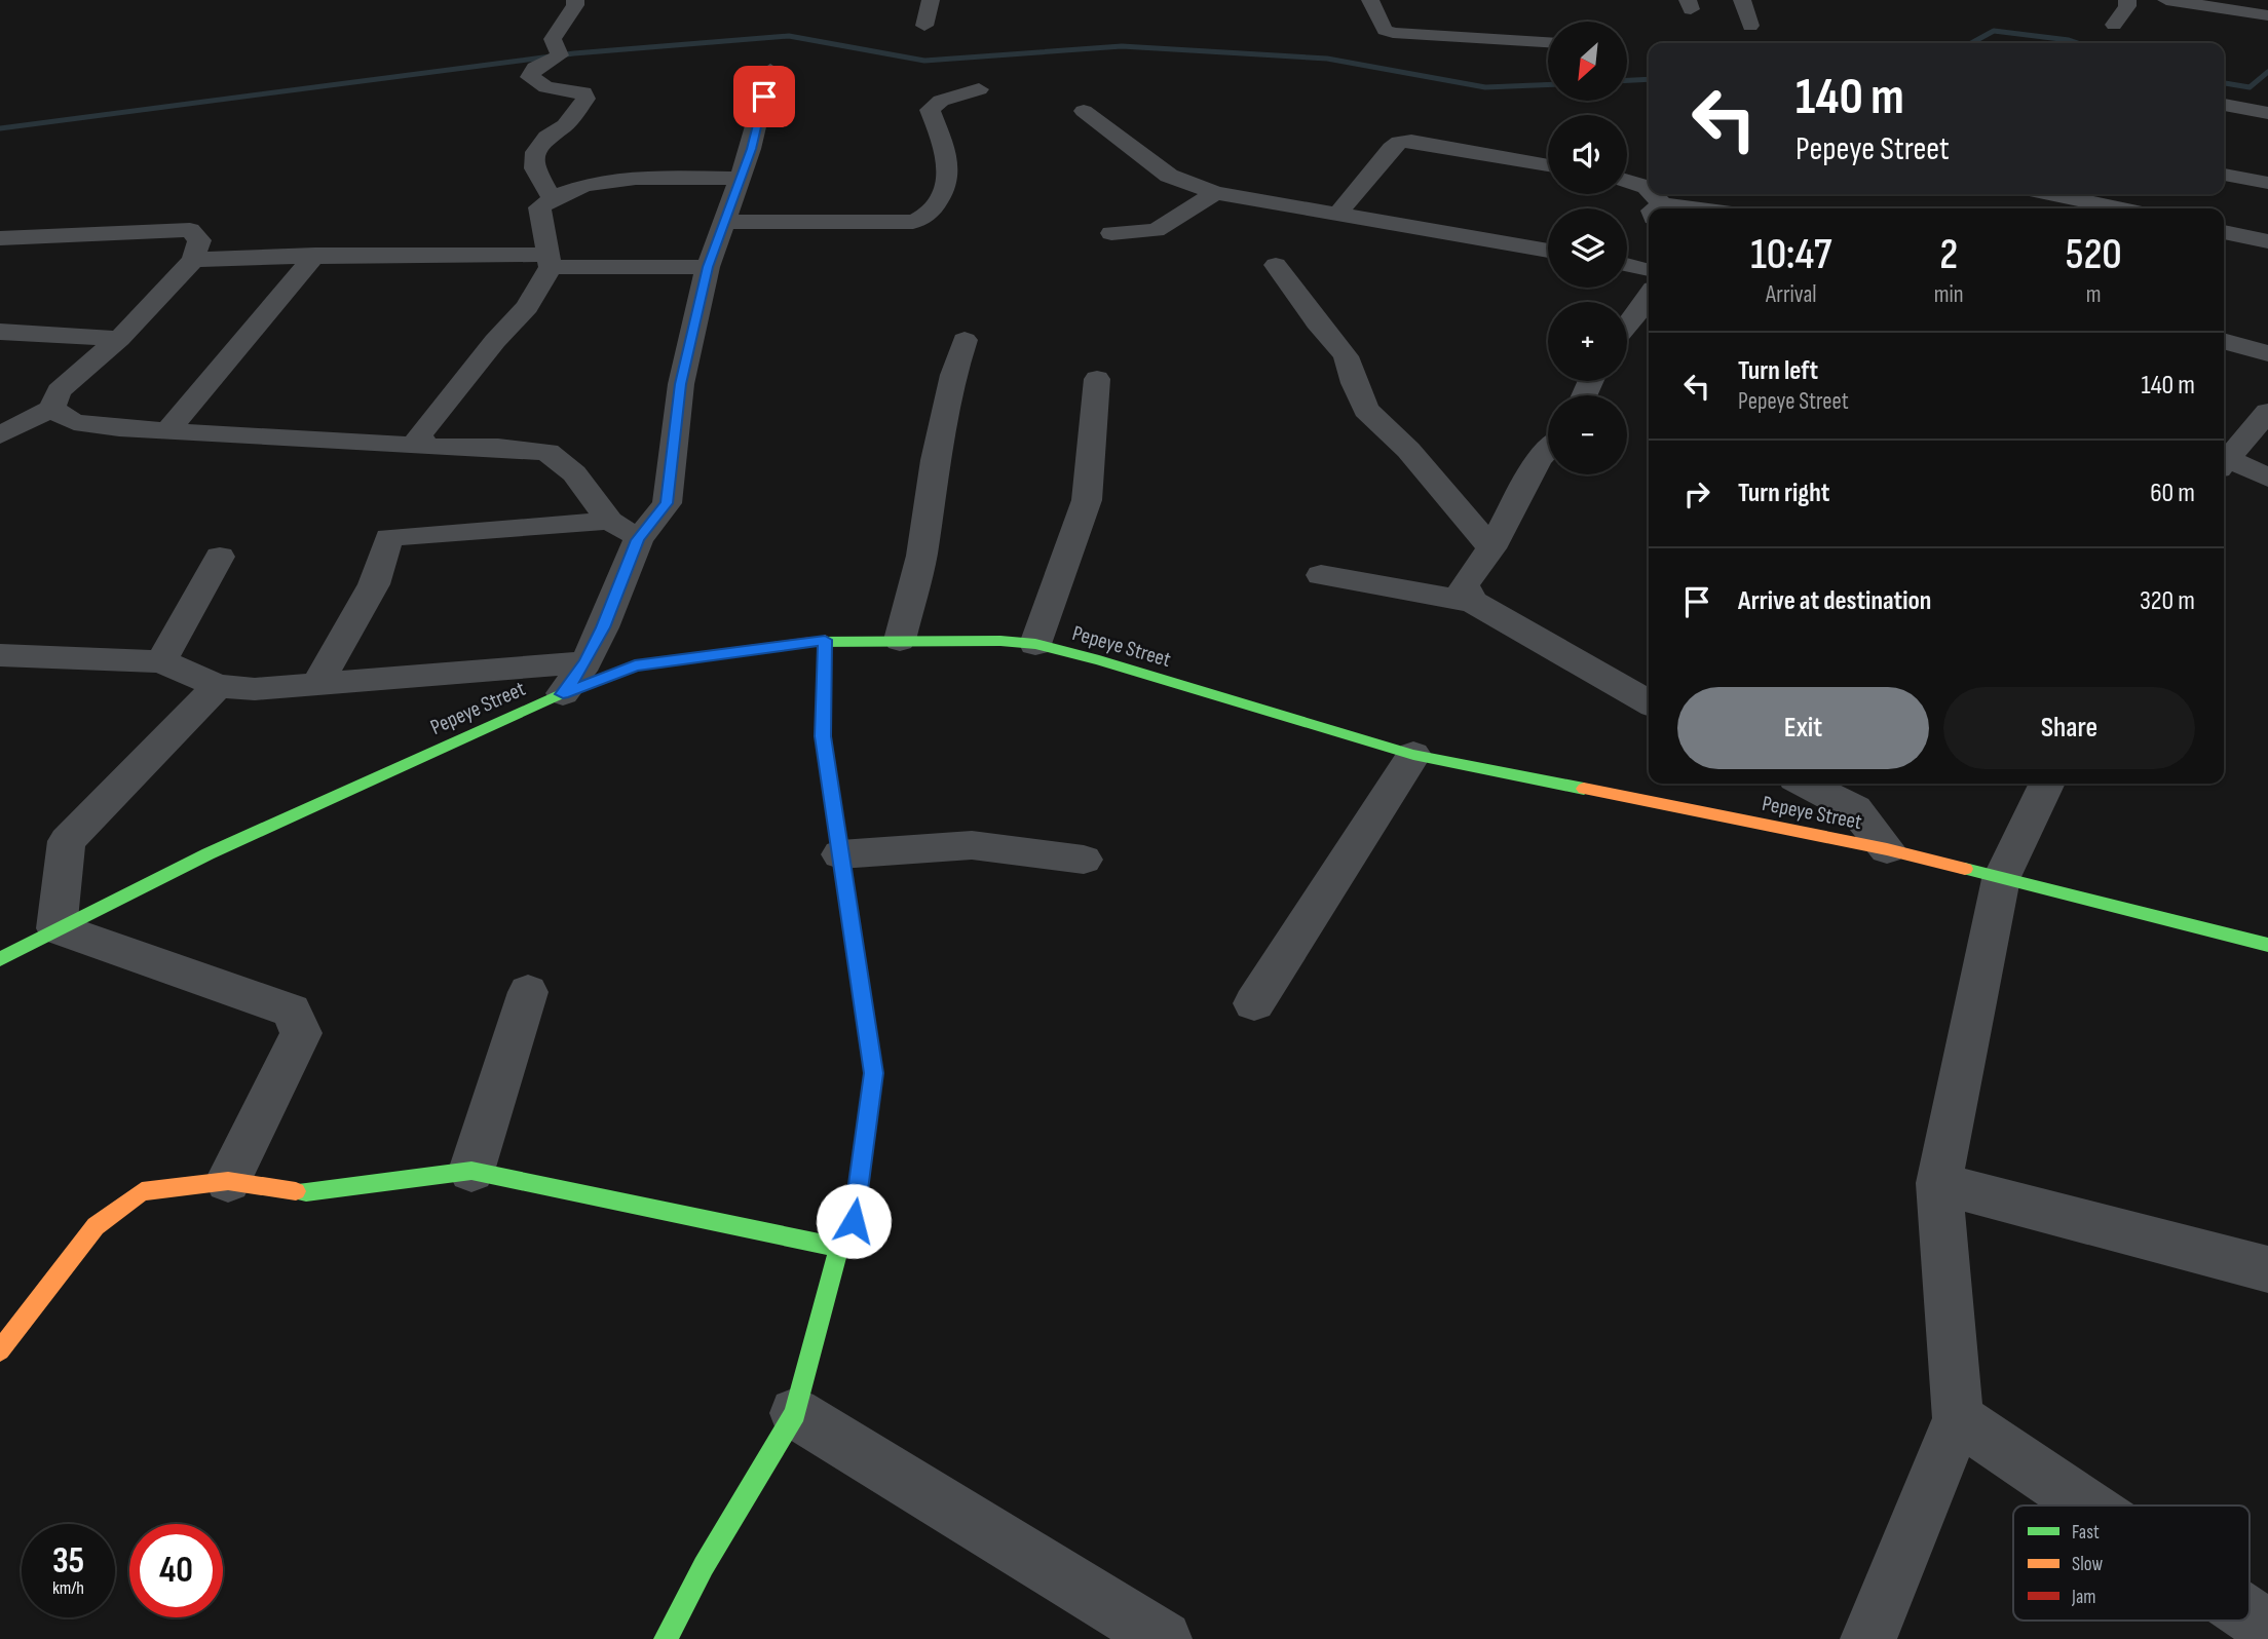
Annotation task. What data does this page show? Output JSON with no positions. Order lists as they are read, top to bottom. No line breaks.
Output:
{"streets":{"street":["Pepeye Street"]},"legend":["Fast","Slow","Jam"],"north":"bottom left","page":{"map_buttons":["+","−"],"turn":["140 m","Pepeye Street"],"eta":["10:47","Arrival","2","min","520","m"],"list":[{"name":"Turn left","note":"Pepeye Street","value":"140 m"},{"name":"Turn right","value":"60 m"},{"name":"Arrive at destination","value":"320 m"}],"buttons":["Exit","Share"],"speed":"35 km/h","limit":"40"}}
